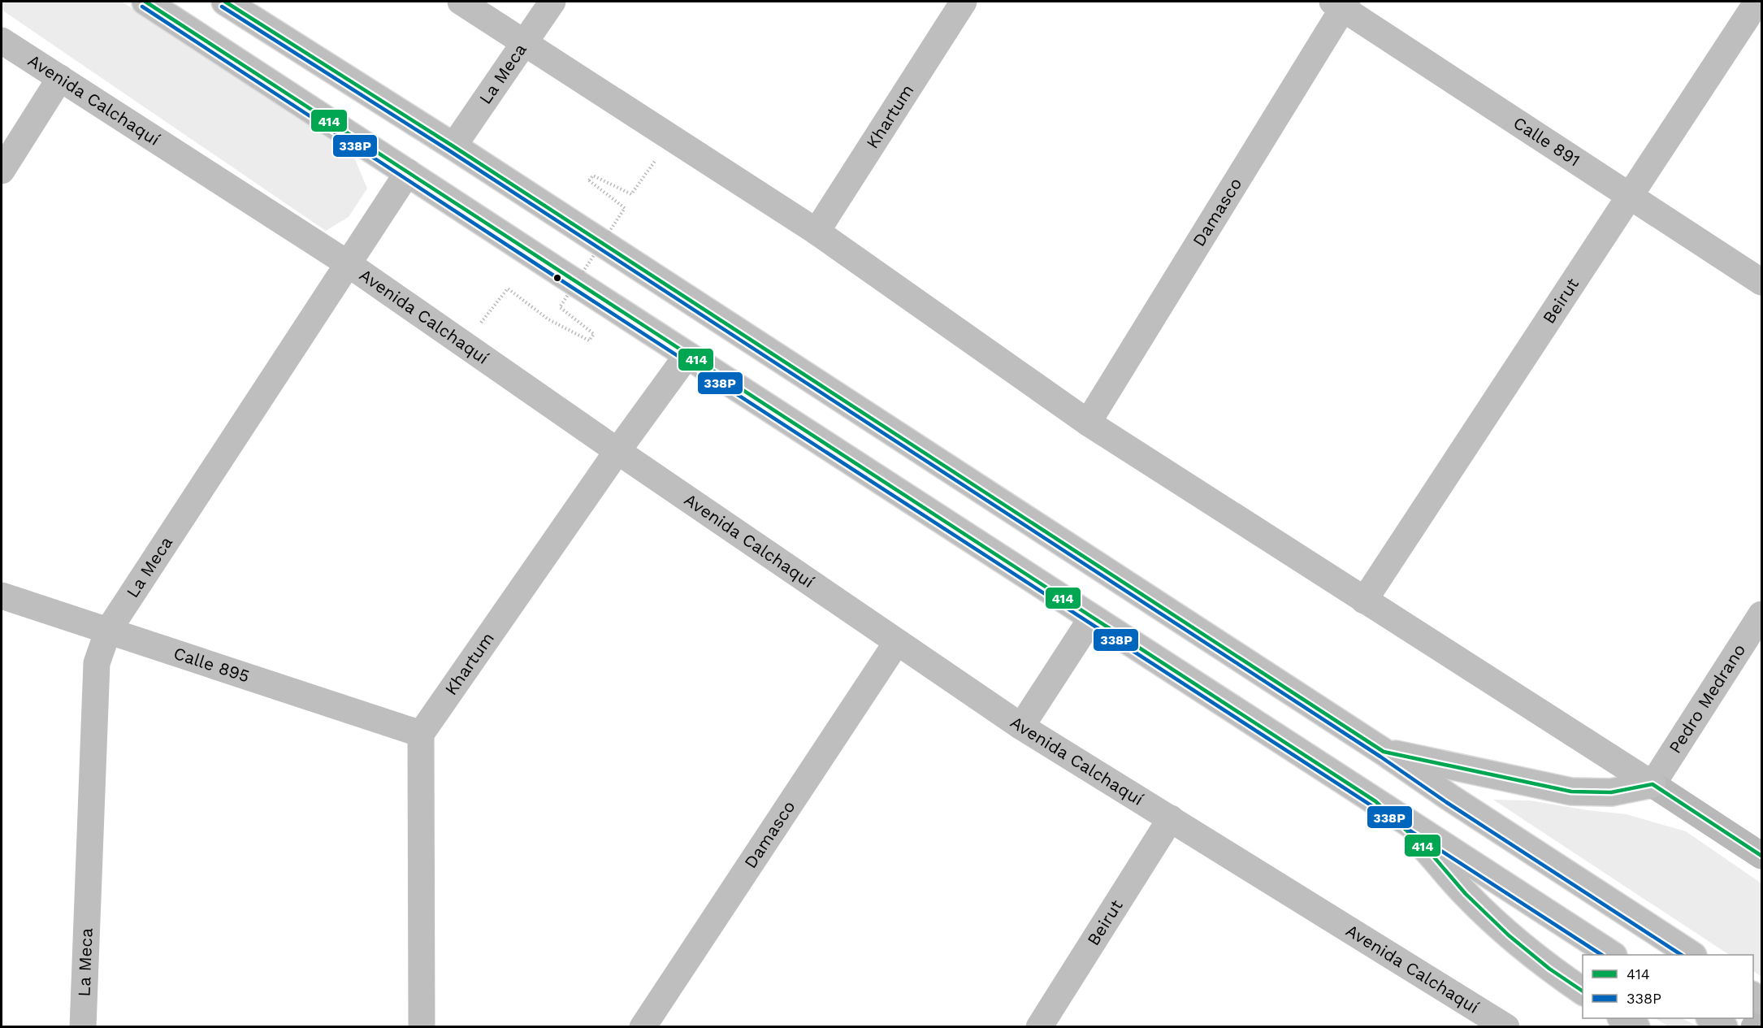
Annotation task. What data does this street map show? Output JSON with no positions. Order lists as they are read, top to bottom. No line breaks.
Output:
{"streets":{"street":["La Meca","Avenida Calchaquí","Khartum","Calle 891","Damasco","Beirut","Calle 895","Pedro Medrano"]},"crossings":[["La Meca","Avenida Calchaquí"],["La Meca","Calle 895"],["Avenida Calchaquí","Khartum"],["Avenida Calchaquí","Damasco"],["Avenida Calchaquí","Beirut"],["Khartum","Calle 895"],["Calle 891","Damasco"],["Calle 891","Beirut"]],"lines":["transit line 414","transit line 338P"],"legend":["414","338P"]}
